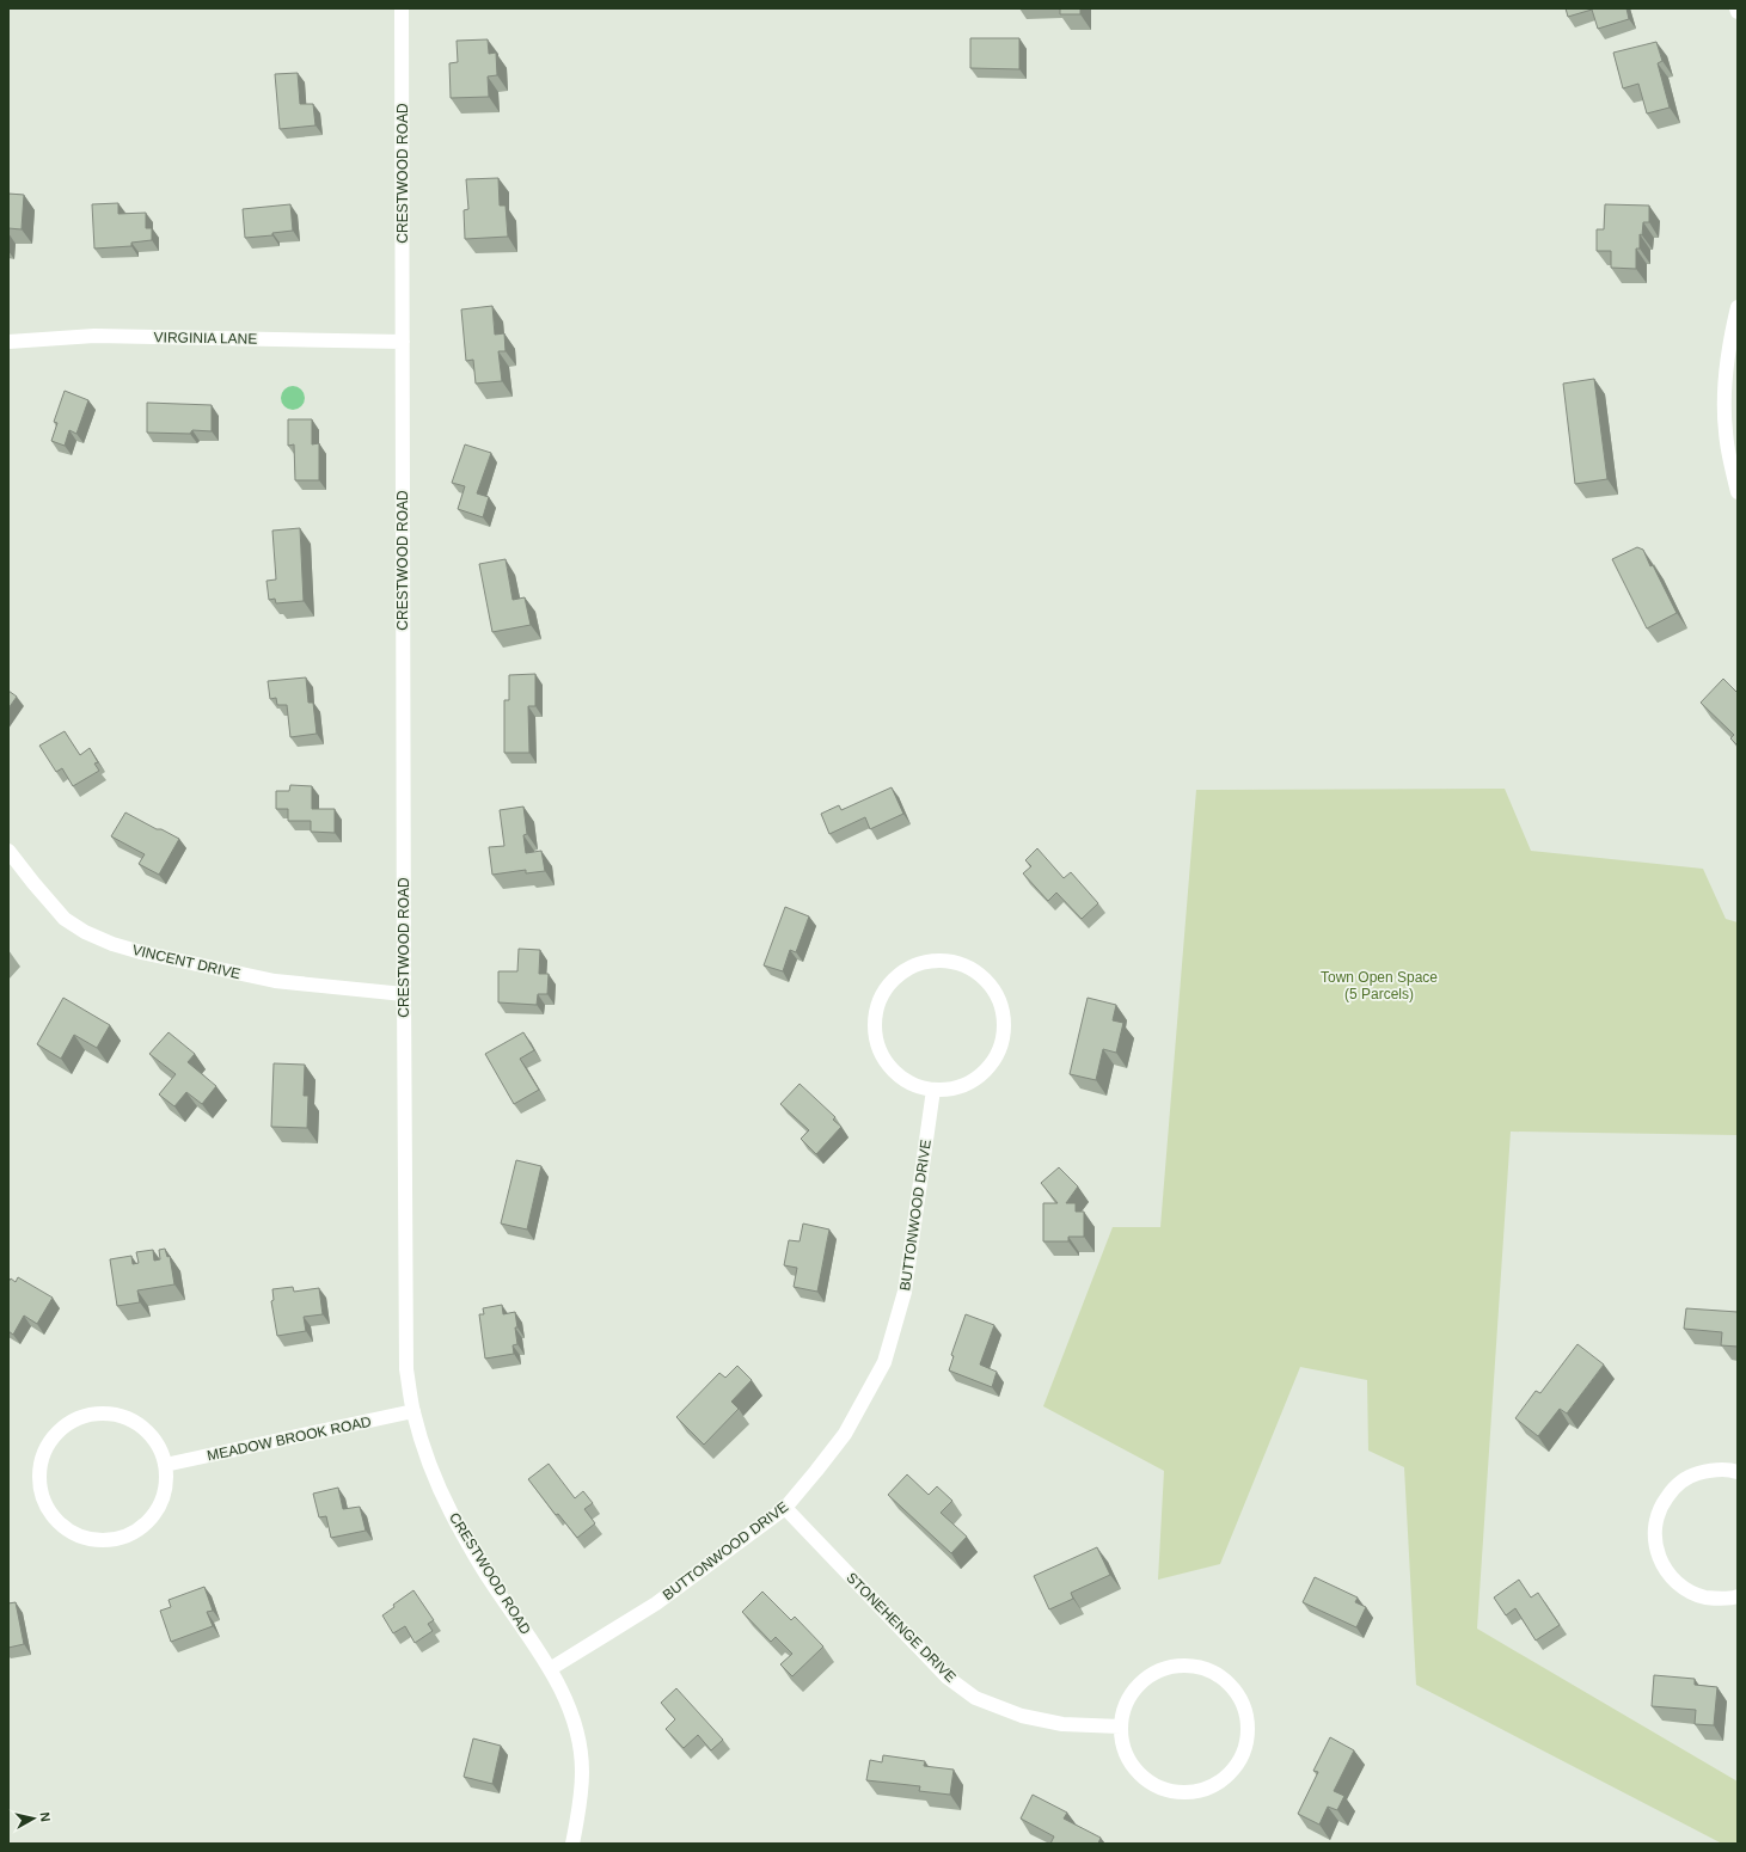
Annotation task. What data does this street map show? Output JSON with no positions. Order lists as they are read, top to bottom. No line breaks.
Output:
{"streets":{"street":["CRESTWOOD ROAD","VIRGINIA LANE","VINCENT DRIVE","BUTTONWOOD DRIVE","MEADOW BROOK ROAD","STONEHENGE DRIVE"]},"crossings":[["CRESTWOOD ROAD","VIRGINIA LANE"],["CRESTWOOD ROAD","VINCENT DRIVE"],["CRESTWOOD ROAD","BUTTONWOOD DRIVE"],["CRESTWOOD ROAD","MEADOW BROOK ROAD"],["BUTTONWOOD DRIVE","STONEHENGE DRIVE"]],"parks":["Town Open Space (5 Parcels)"],"north":"right"}
